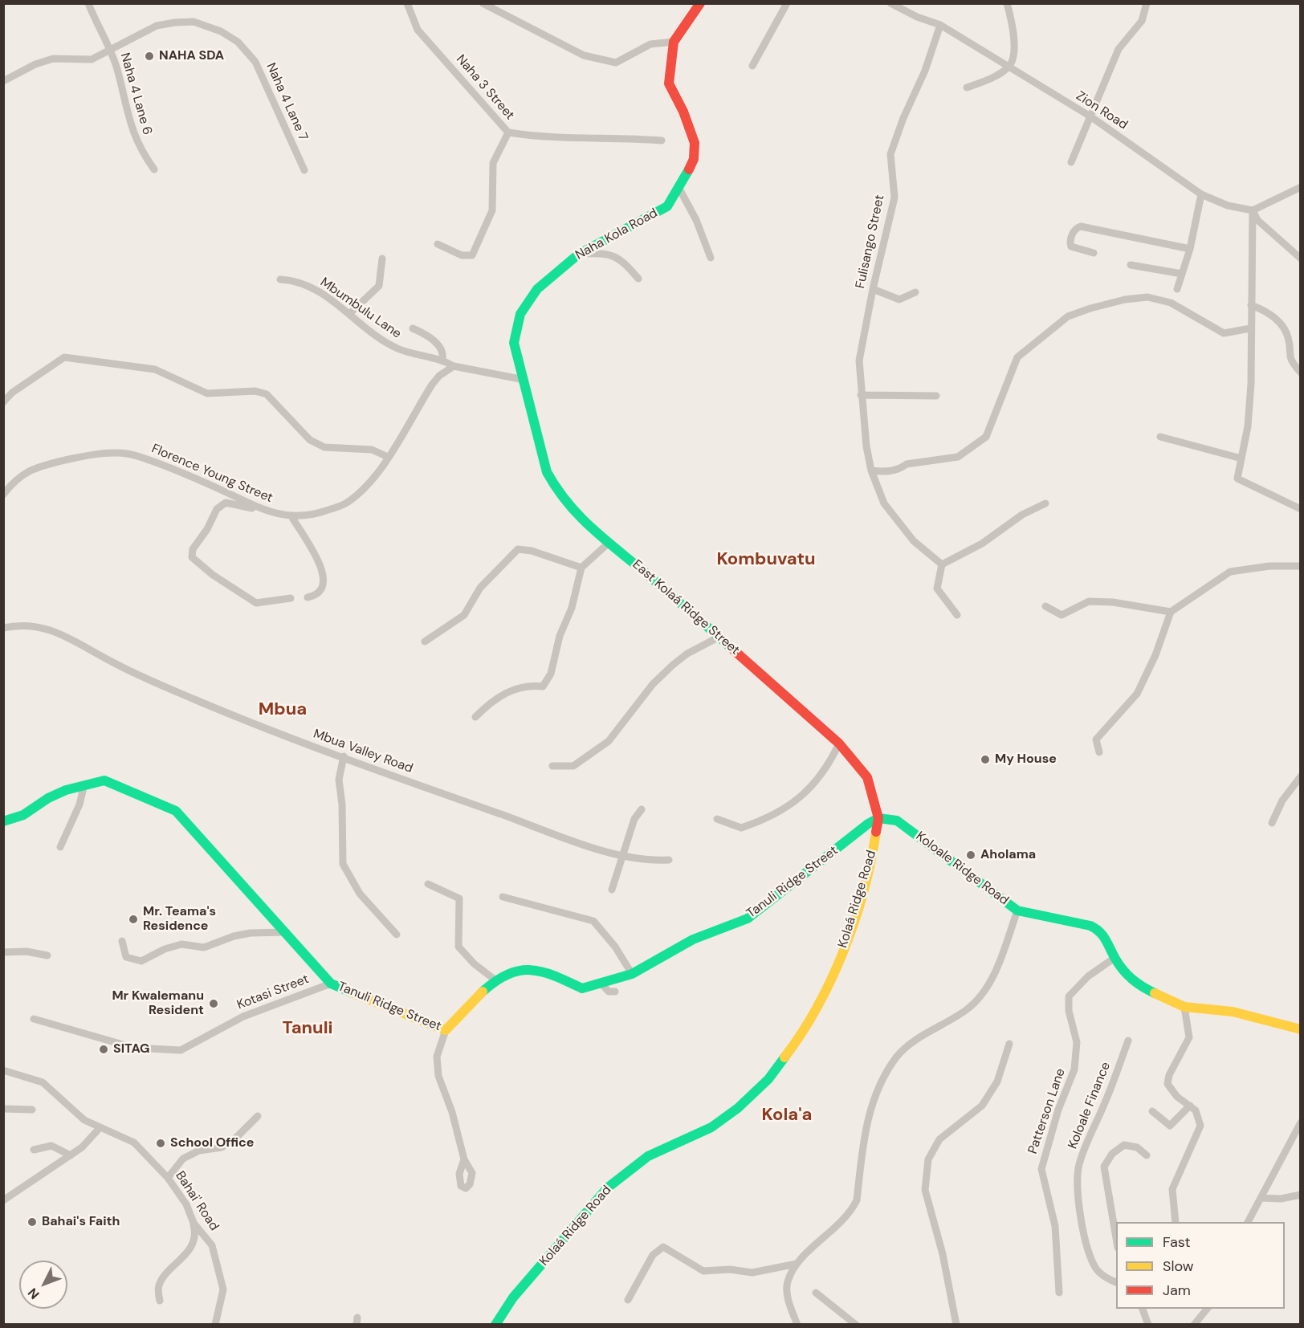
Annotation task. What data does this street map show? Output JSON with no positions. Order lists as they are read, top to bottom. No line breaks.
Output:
{"streets":{"street":["Naha 3 Street","Naha 4 Lane 6","Naha 4 Lane 7","Zion Road","Naha Kola Road","Fulisango Street","Mbumbulu Lane","Florence Young Street","East Kolaá Ridge Street","Mbua Valley Road","Koloale Ridge Road","Tanuli Ridge Street","Kolaá Ridge Road","Kotasi Street","Koloale Finance","Patterson Lane","Bahai' Road"]},"crossings":[["Naha 4 Lane 6","Naha 4 Lane 7"],["Zion Road","Fulisango Street"],["Naha Kola Road","East Kolaá Ridge Street"],["Mbumbulu Lane","Florence Young Street"],["East Kolaá Ridge Street","Koloale Ridge Road"],["East Kolaá Ridge Street","Tanuli Ridge Street"],["East Kolaá Ridge Street","Kolaá Ridge Road"],["Koloale Ridge Road","Tanuli Ridge Street"],["Koloale Ridge Road","Kolaá Ridge Road"],["Koloale Ridge Road","Patterson Lane"],["Tanuli Ridge Street","Kolaá Ridge Road"],["Tanuli Ridge Street","Kotasi Street"]],"districts":["Kombuvatu","Mbua","Tanuli","Kola'a"],"places":["NAHA SDA","My House","Aholama","Mr. Teama's Residence","Mr Kwalemanu Resident","SITAG","School Office","Bahai's Faith"],"legend":["Fast","Slow","Jam"],"north":"bottom left"}
